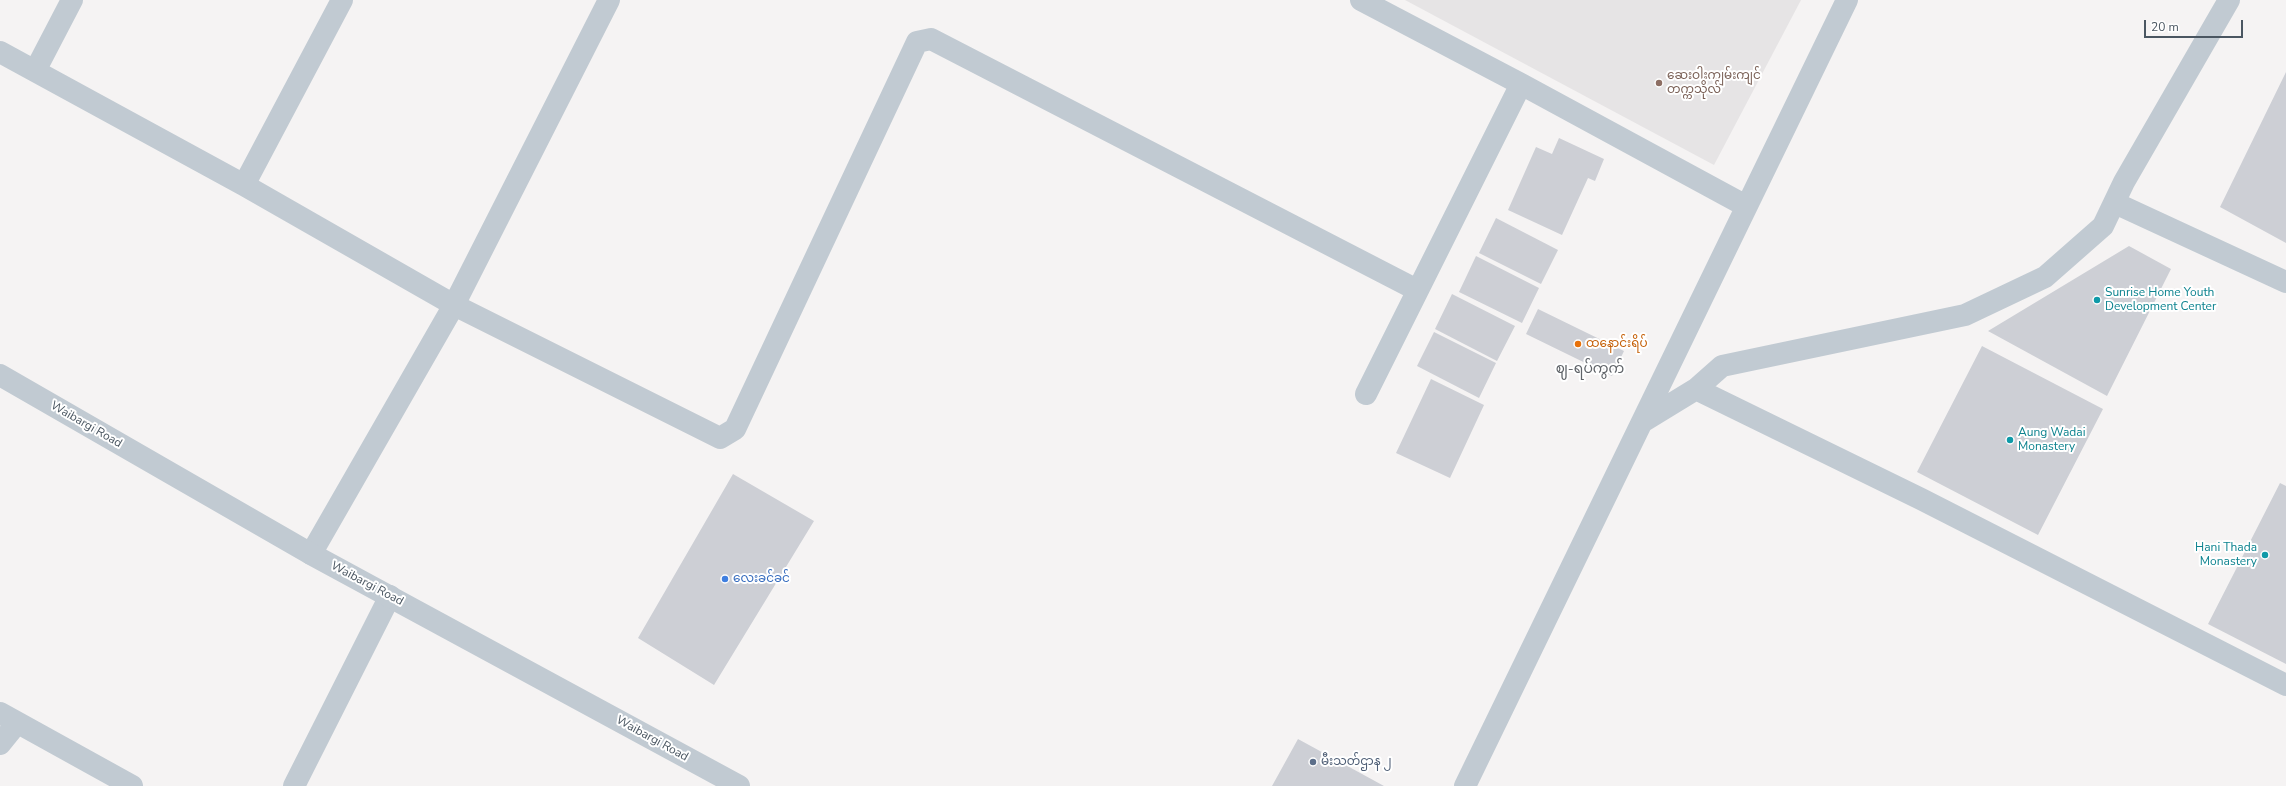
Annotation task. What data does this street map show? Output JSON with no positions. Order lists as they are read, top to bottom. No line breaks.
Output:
{"streets":{"street":["Waibargi Road"]},"districts":["ဈ-ရပ်ကွက်"],"places":["ဆေးဝါးကျွမ်းကျင် တက္ကသိုလ်","Sunrise Home Youth Development Center","ထနောင်းရိပ်","Aung Wadai Monastery","Hani Thada Monastery","လေးခင်ခင်","မီးသတ်ဌာန ၂"],"scale_bar":"20 m"}
